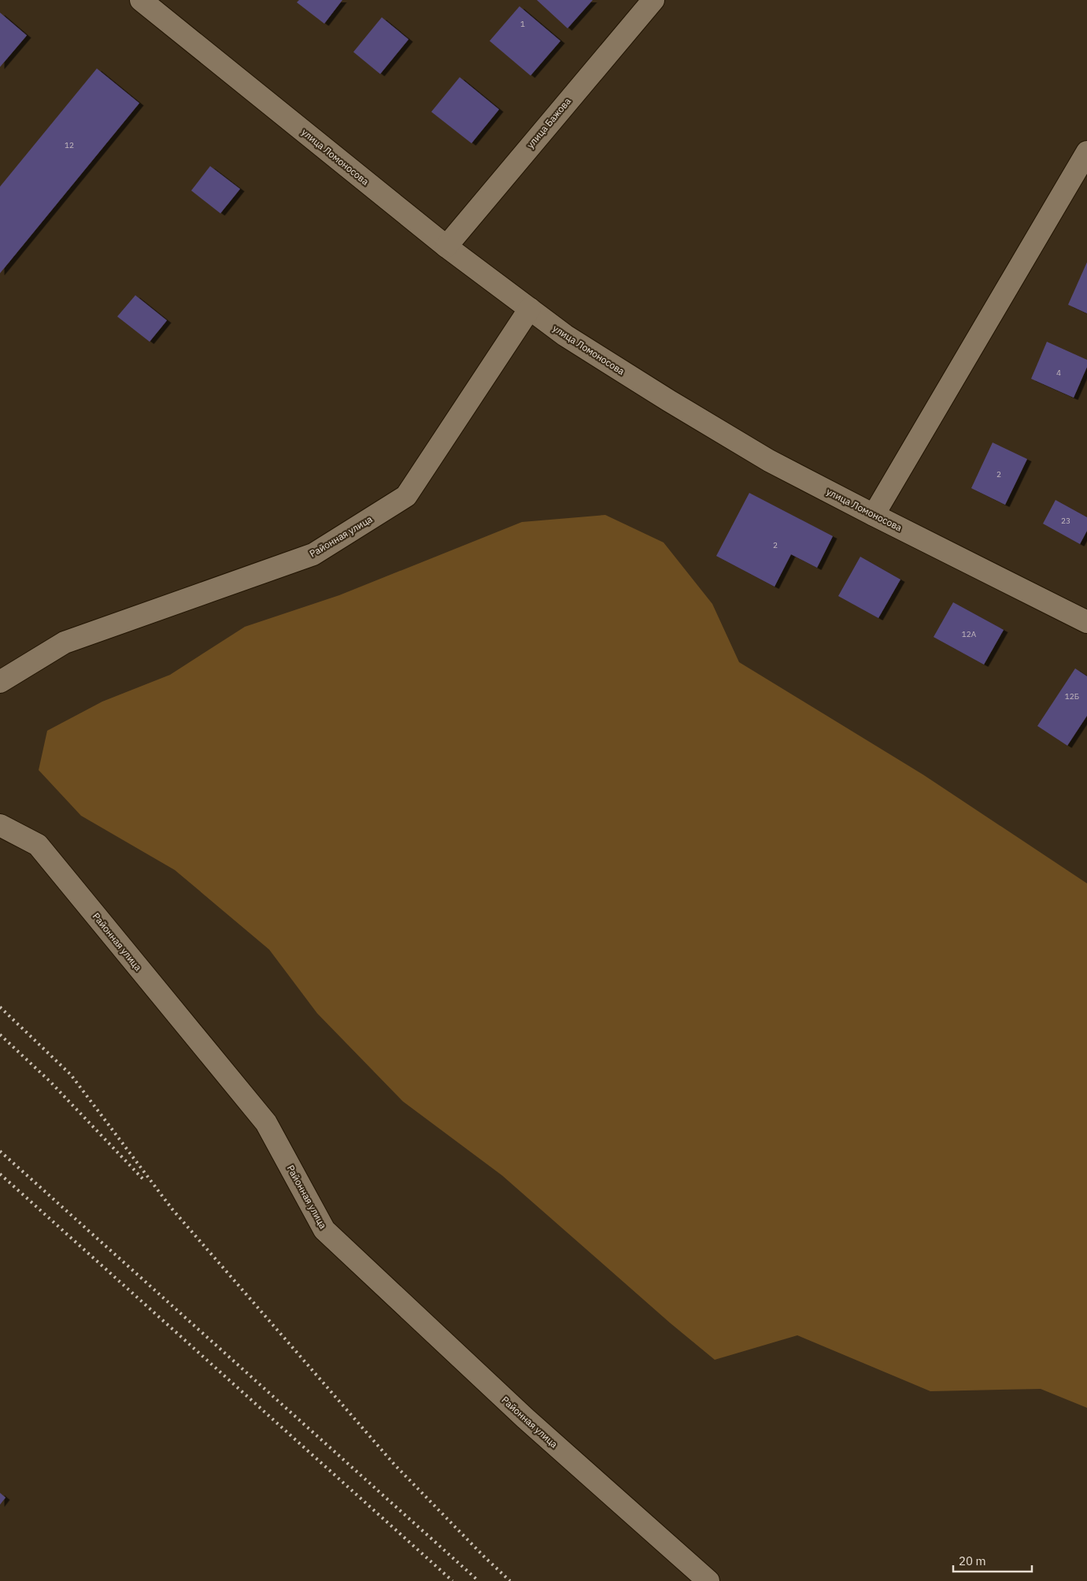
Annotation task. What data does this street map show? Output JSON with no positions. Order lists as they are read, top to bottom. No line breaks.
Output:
{"streets":{"street":["улица Бажова","улица Ломоносова","Районная улица"]},"crossings":[["улица Бажова","улица Ломоносова"],["улица Ломоносова","Районная улица"]],"house_numbers":["1","12","4","2","23","2","12А","12Б"],"scale_bar":"20 m"}
